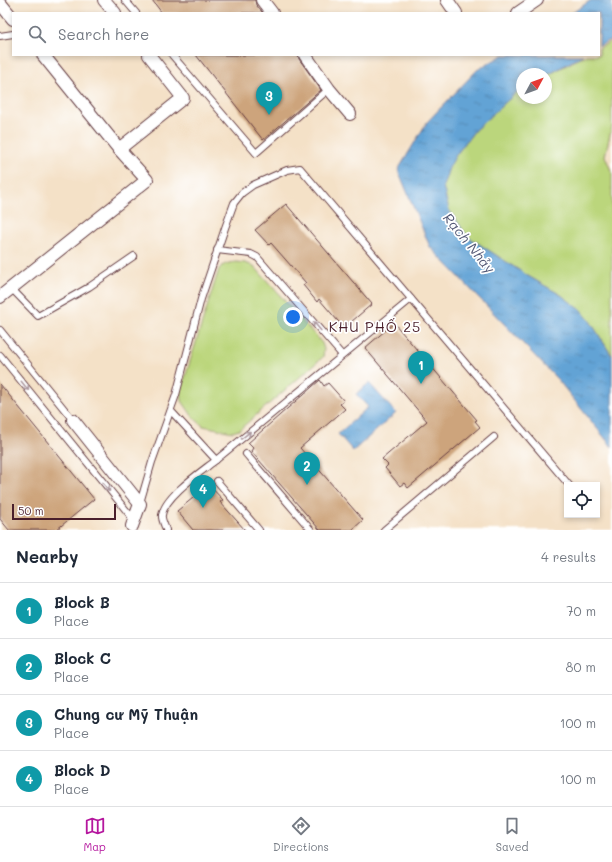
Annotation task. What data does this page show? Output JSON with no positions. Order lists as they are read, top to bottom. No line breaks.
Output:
{"districts":["KHU PHỐ 25"],"water":["Rạch Nhảy"],"scale_bar":"50 m","north":"top right","page":{"search":"Search here","pins":["3","1","2","4"],"scale":"50 m","heading":["Nearby","4 results"],"list":[{"mark":"1","name":"Block B","note":"Place","value":"70 m"},{"mark":"2","name":"Block C","note":"Place","value":"80 m"},{"mark":"3","name":"Chung cư Mỹ Thuận","note":"Place","value":"100 m"},{"mark":"4","name":"Block D","note":"Place","value":"100 m"}],"nav":["Map","Directions","Saved"]}}
